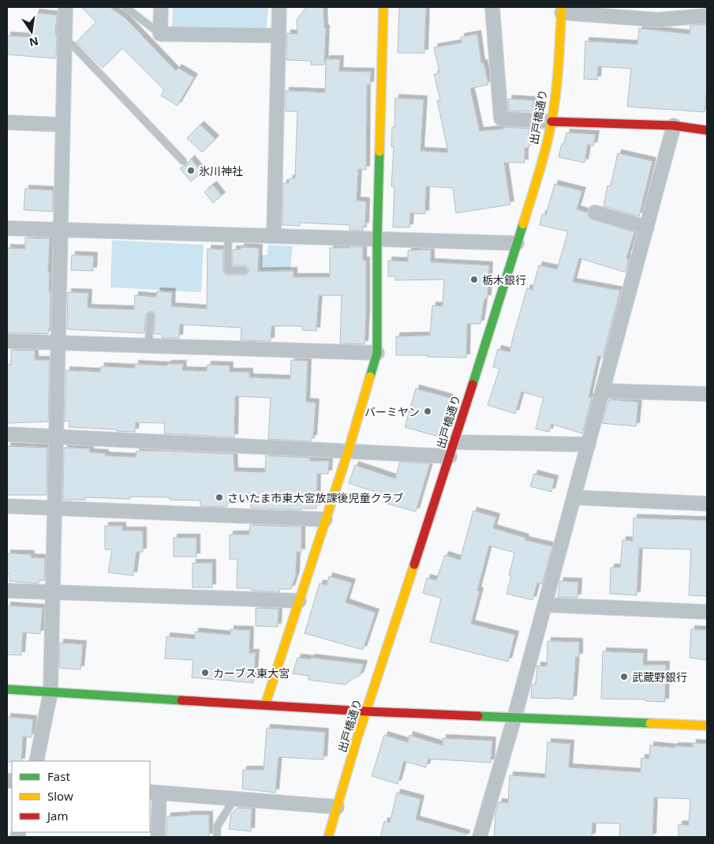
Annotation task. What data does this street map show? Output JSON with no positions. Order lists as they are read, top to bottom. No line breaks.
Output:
{"streets":{"street":["出戸橋通り"]},"places":["氷川神社","栃木銀行","バーミヤン","さいたま市東大宮放課後児童クラブ","カーブス東大宮","武蔵野銀行"],"legend":["Fast","Slow","Jam"],"north":"bottom"}
